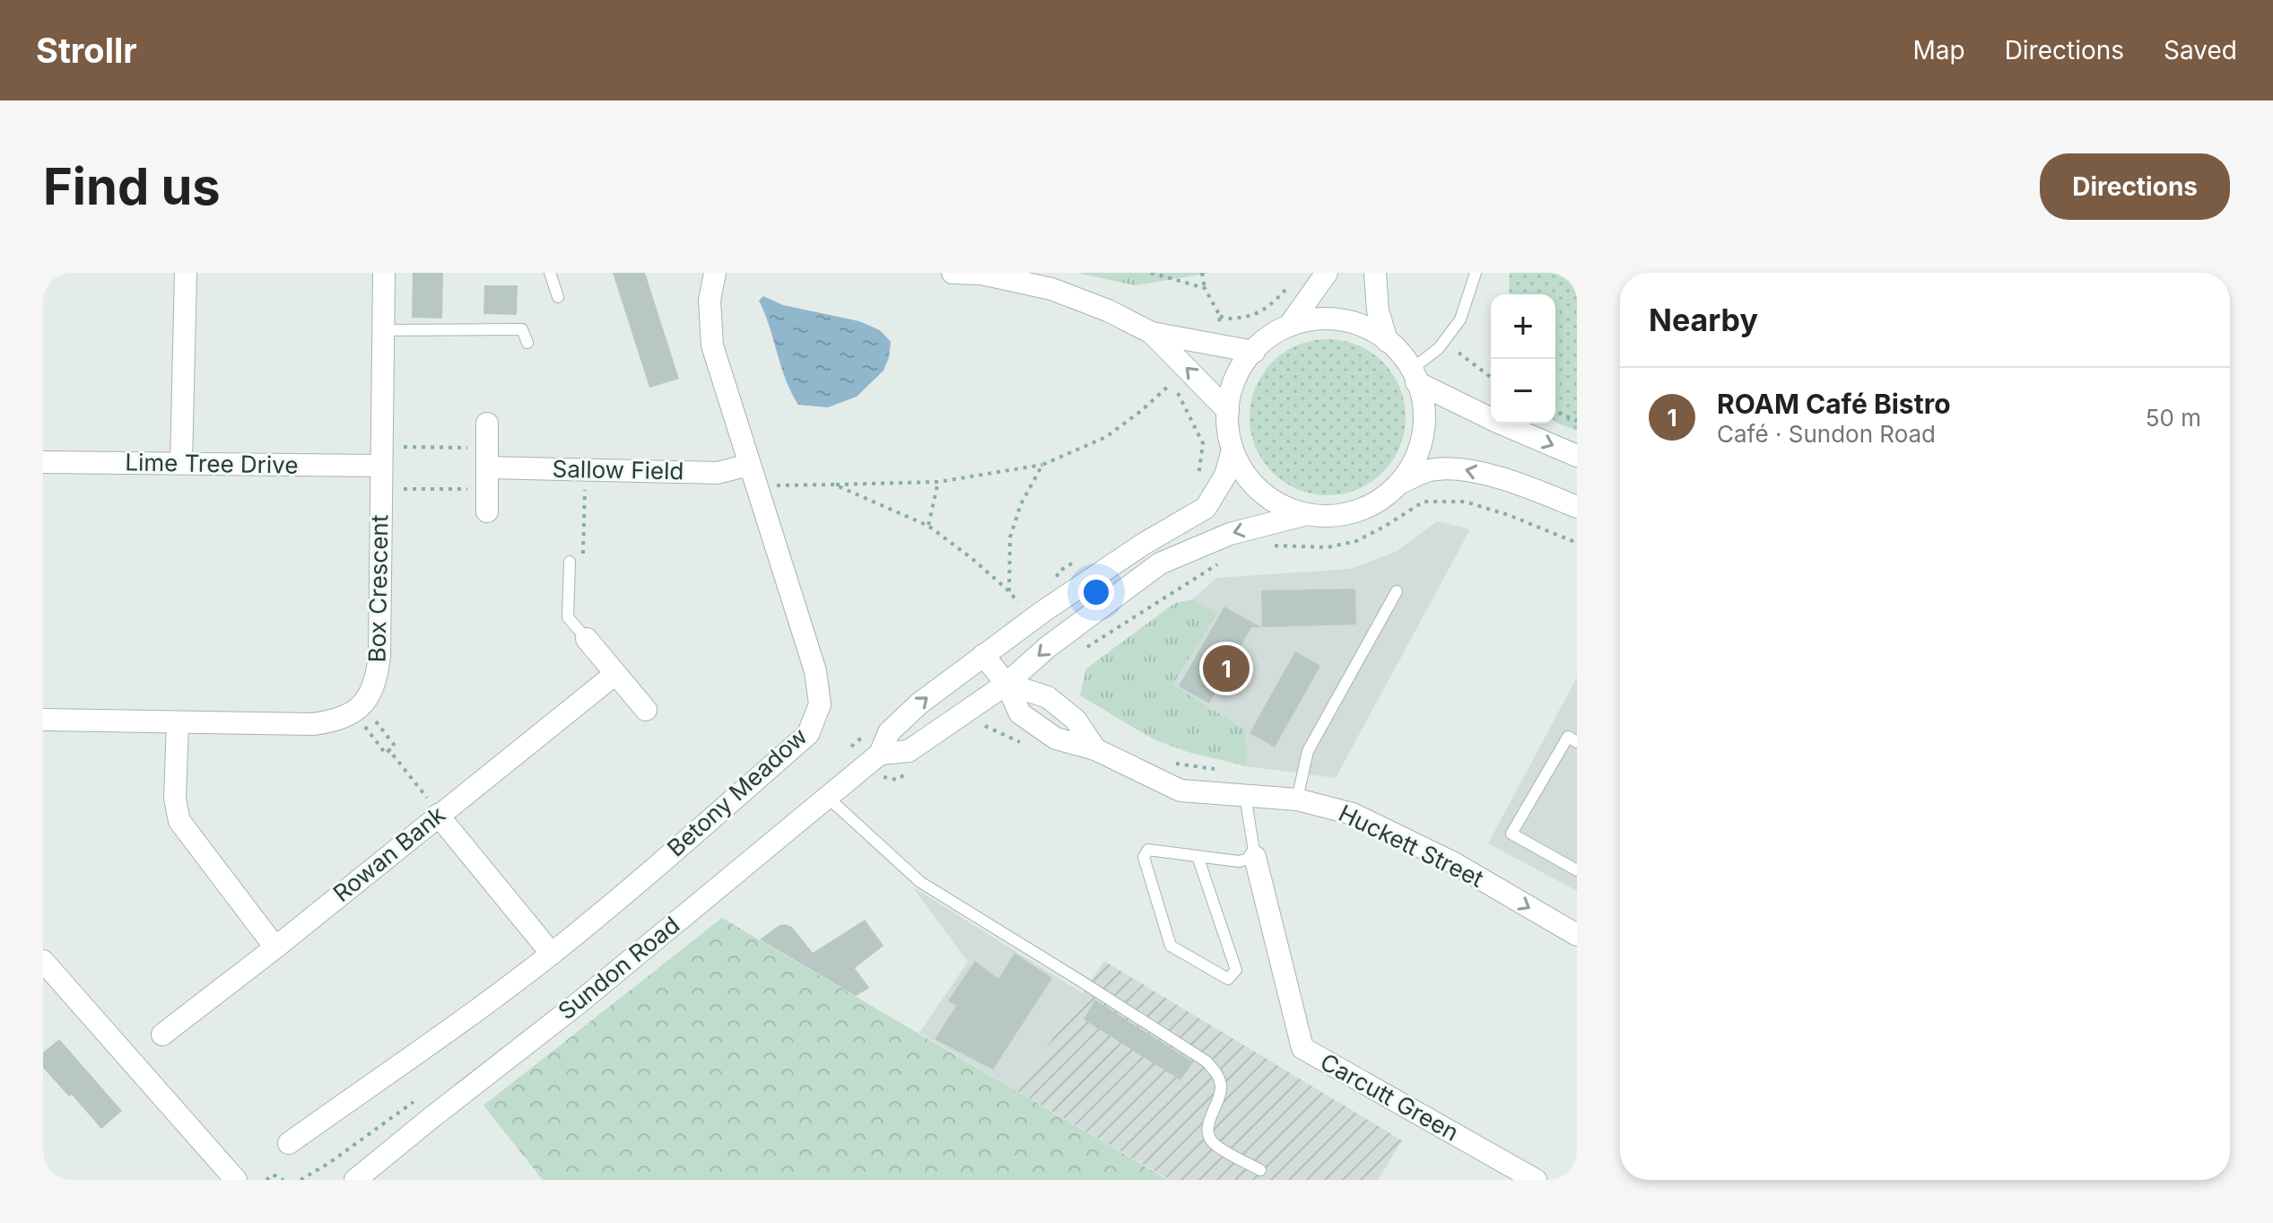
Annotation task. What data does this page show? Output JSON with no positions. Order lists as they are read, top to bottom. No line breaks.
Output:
{"streets":{"street":["Lime Tree Drive","Sallow Field","Box Crescent","Betony Meadow","Huckett Street","Rowan Bank","Sundon Road","Carcutt Green"]},"crossings":[["Lime Tree Drive","Box Crescent"],["Sallow Field","Betony Meadow"],["Huckett Street","Sundon Road"]],"one_way":["Huckett Street"],"page":{"header":"Strollr","nav":["Map","Directions","Saved"],"buttons":"Directions","title":"Find us","heading":"Nearby","map_buttons":["+","−"],"list":[{"mark":"1","name":"ROAM Café Bistro","note":"Café · Sundon Road","value":"50 m"}],"pins":"1"}}
